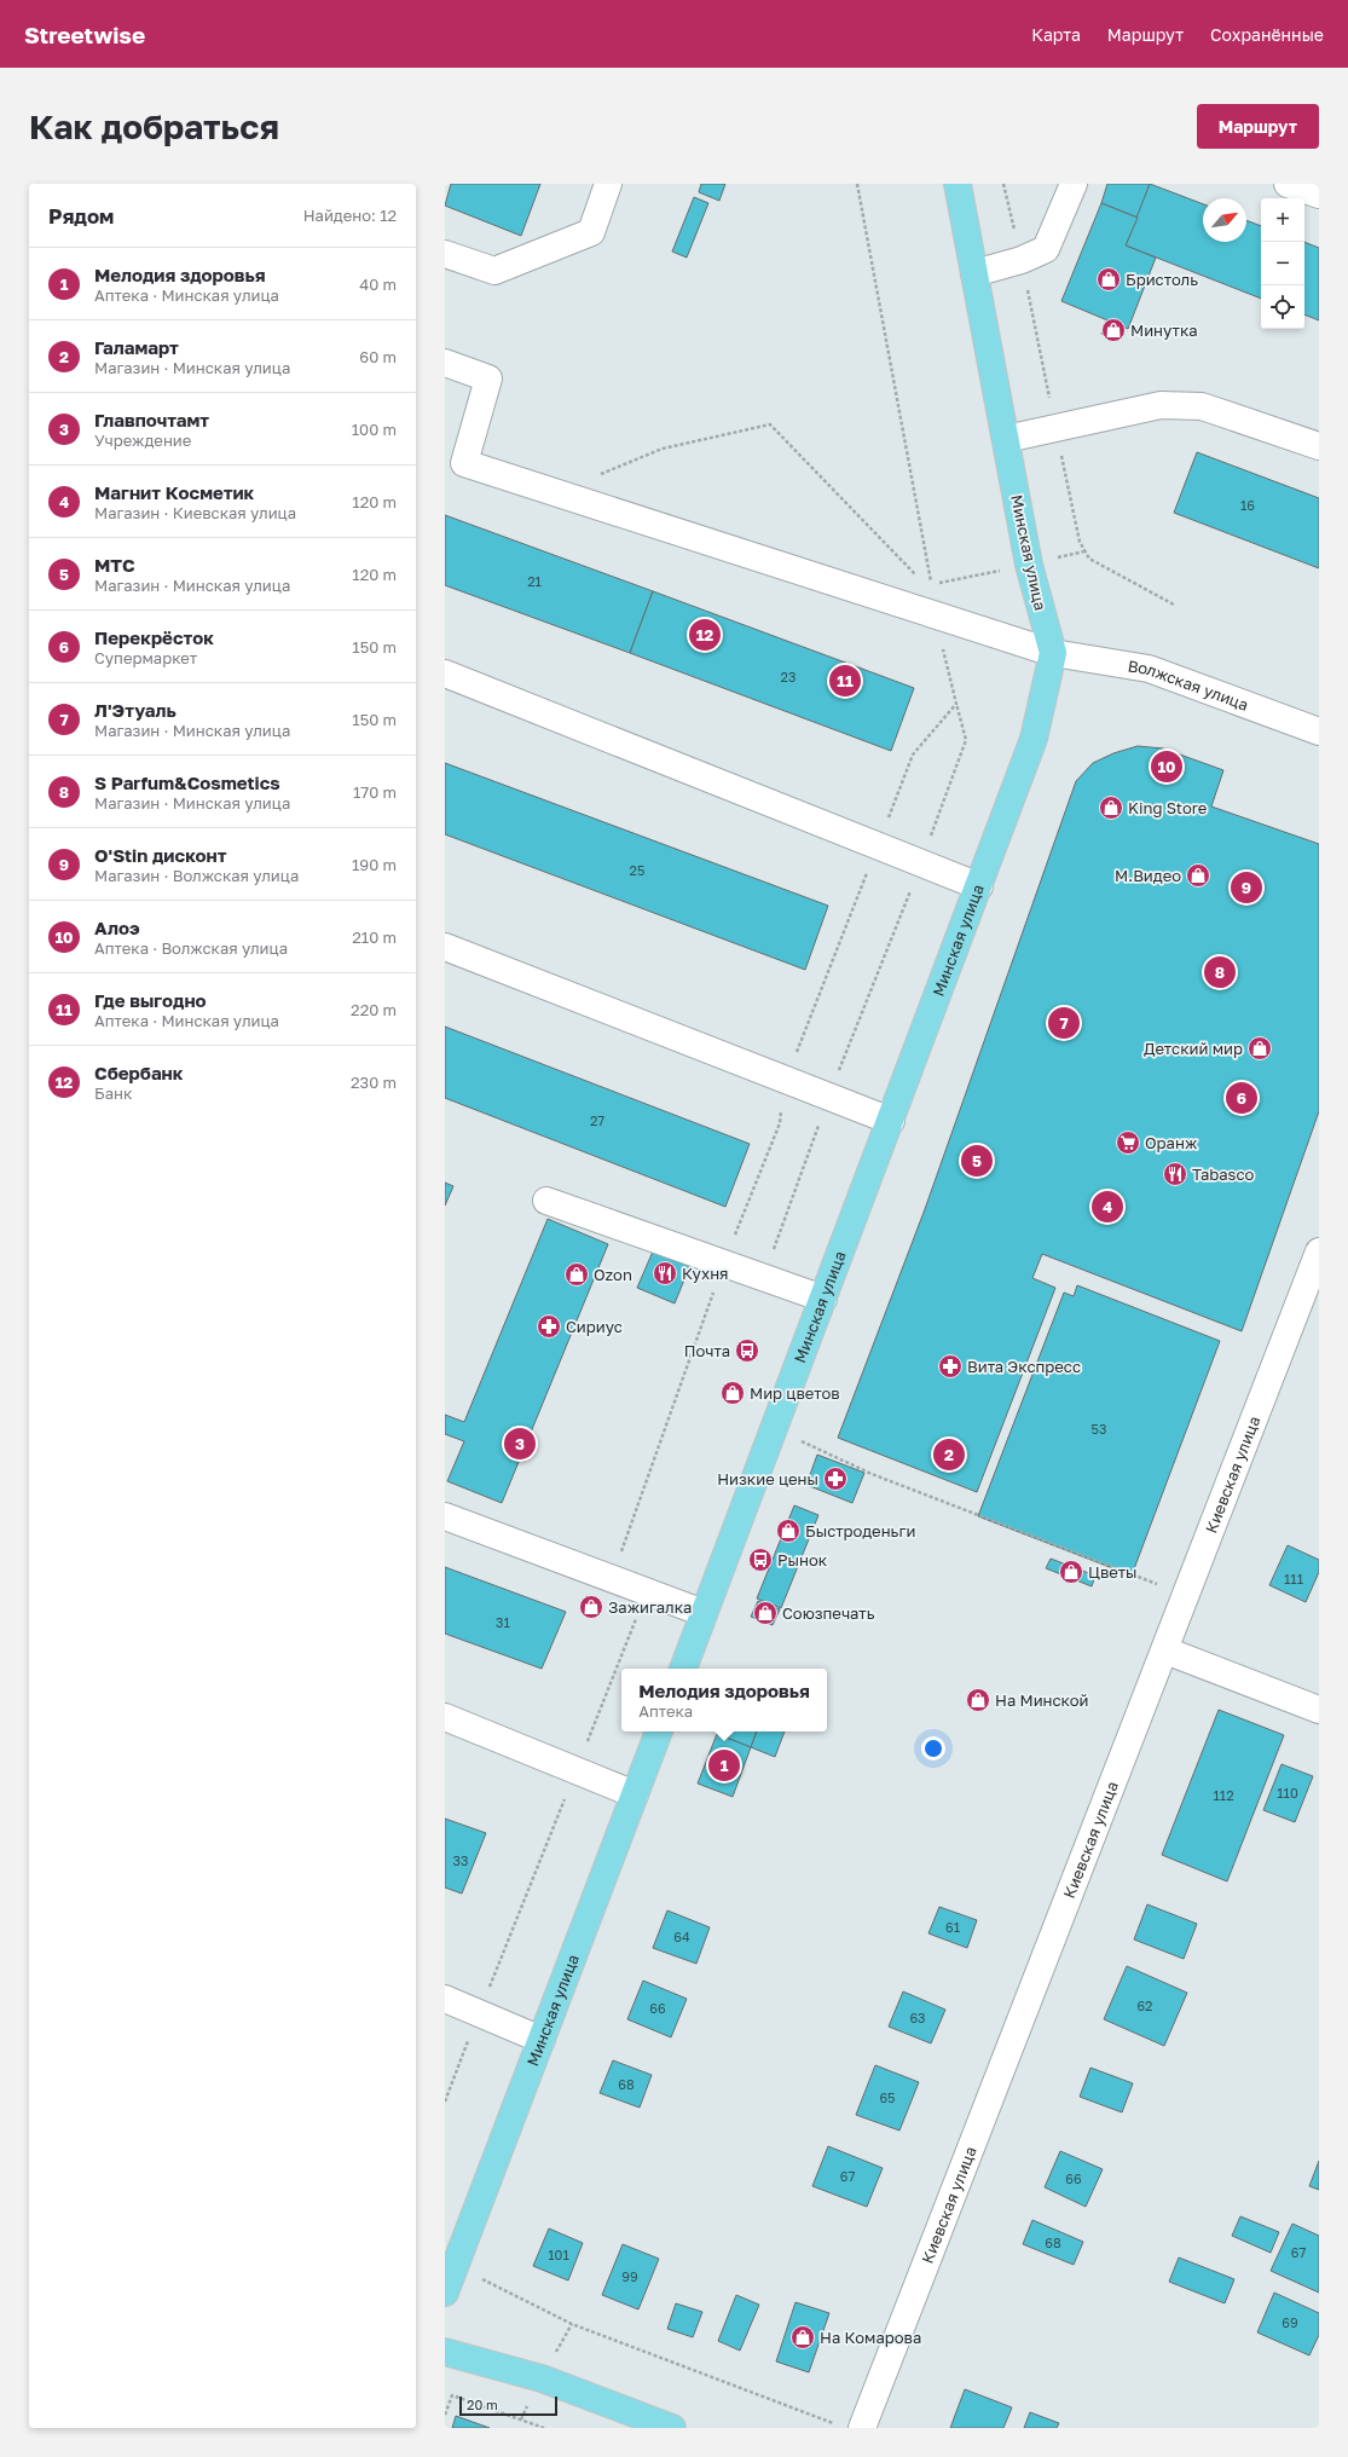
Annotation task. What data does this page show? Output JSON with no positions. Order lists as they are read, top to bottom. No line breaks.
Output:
{"streets":{"main road":["Минская улица"],"street":["Волжская улица","Киевская улица"]},"crossings":[["Минская улица","Волжская улица"]],"places":{"shop":["Бристоль","Минутка","King Store","М.Видео","Детский мир","Ozon","Мир цветов","Быстроденьги","Цветы","Зажигалка","Союзпечать","На Минской","На Комарова"],"supermarket":["Оранж"],"restaurant":["Tabasco","Кухня"],"pharmacy":["Сириус","Вита Экспресс","Низкие цены"],"bus stop":["Почта","Рынок"]},"house_numbers":["16","21","23","25","27","53","111","31","110","112","33","61","64","62","66","63","68","65","67","66","68","67","101","99","69"],"scale_bar":"20 m","north":"top right","page":{"header":"Streetwise","nav":["Карта","Маршрут","Сохранённые"],"buttons":"Маршрут","title":"Как добраться","heading":["Рядом","Найдено: 12"],"map_buttons":["+","−"],"list":[{"mark":"1","name":"Мелодия здоровья","note":"Аптека · Минская улица","value":"40 m"},{"mark":"2","name":"Галамарт","note":"Магазин · Минская улица","value":"60 m"},{"mark":"3","name":"Главпочтамт","note":"Учреждение","value":"100 m"},{"mark":"4","name":"Магнит Косметик","note":"Магазин · Киевская улица","value":"120 m"},{"mark":"5","name":"МТС","note":"Магазин · Минская улица","value":"120 m"},{"mark":"6","name":"Перекрёсток","note":"Супермаркет","value":"150 m"},{"mark":"7","name":"Л'Этуаль","note":"Магазин · Минская улица","value":"150 m"},{"mark":"8","name":"S Parfum&Cosmetics","note":"Магазин · Минская улица","value":"170 m"},{"mark":"9","name":"O'Stin дисконт","note":"Магазин · Волжская улица","value":"190 m"},{"mark":"10","name":"Алоэ","note":"Аптека · Волжская улица","value":"210 m"},{"mark":"11","name":"Где выгодно","note":"Аптека · Минская улица","value":"220 m"},{"mark":"12","name":"Сбербанк","note":"Банк","value":"230 m"}],"pins":["12","11","10","9","8","7","6","5","4","3","2","1"],"popup":["Мелодия здоровья","Аптека"],"scale":"20 m"}}
